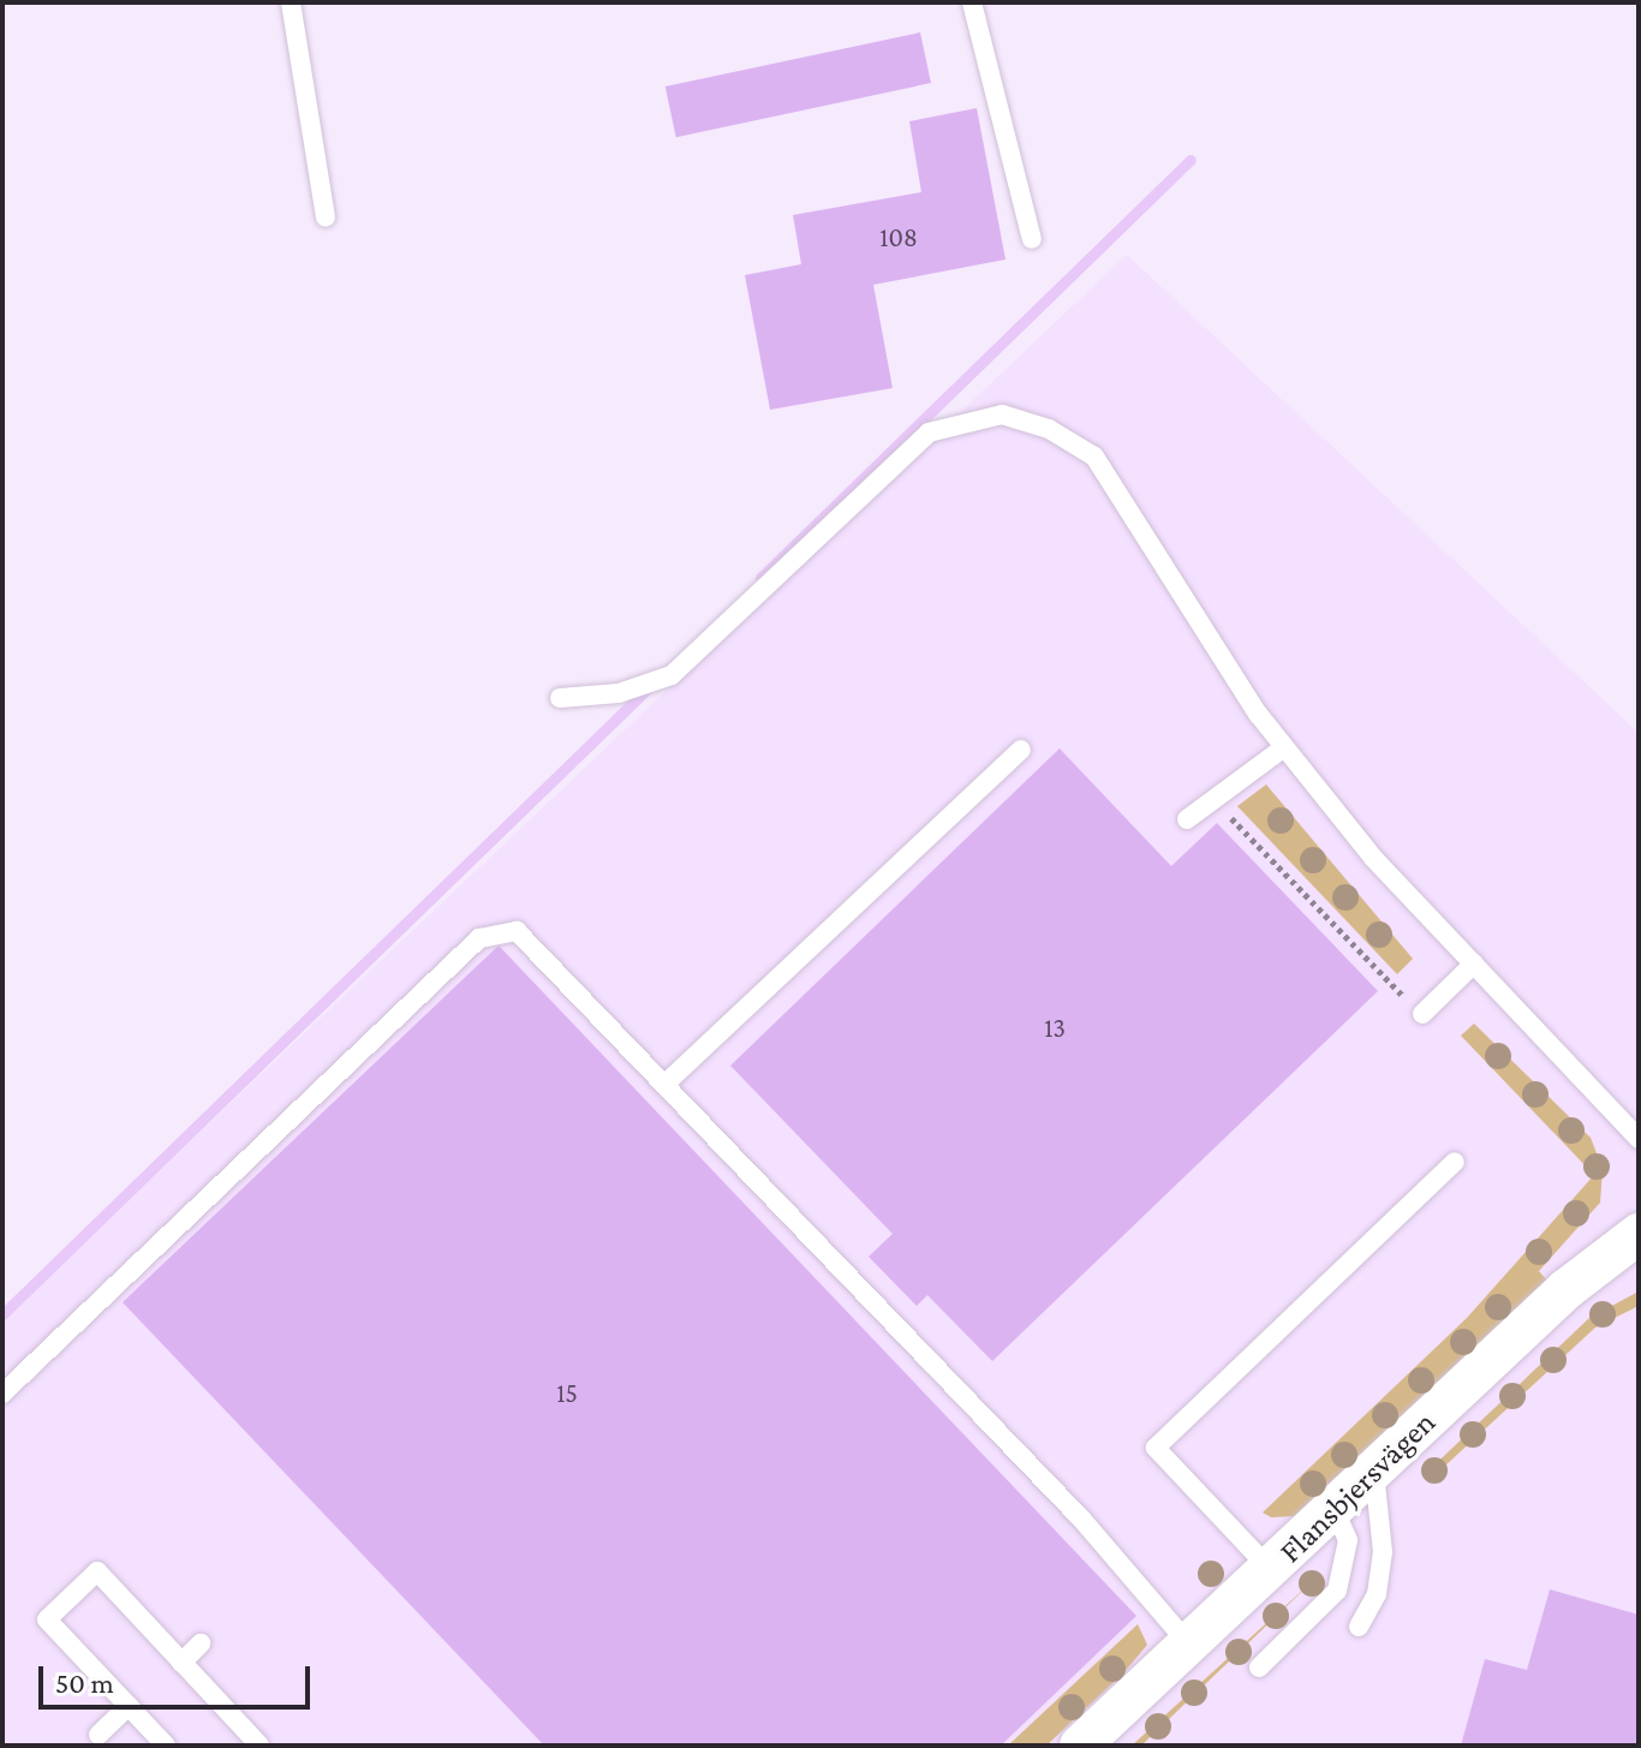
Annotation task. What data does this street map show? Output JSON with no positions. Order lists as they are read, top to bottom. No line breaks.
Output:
{"streets":{"street":["Flansbjersvägen"]},"house_numbers":["108","13","15"],"scale_bar":"50 m"}
